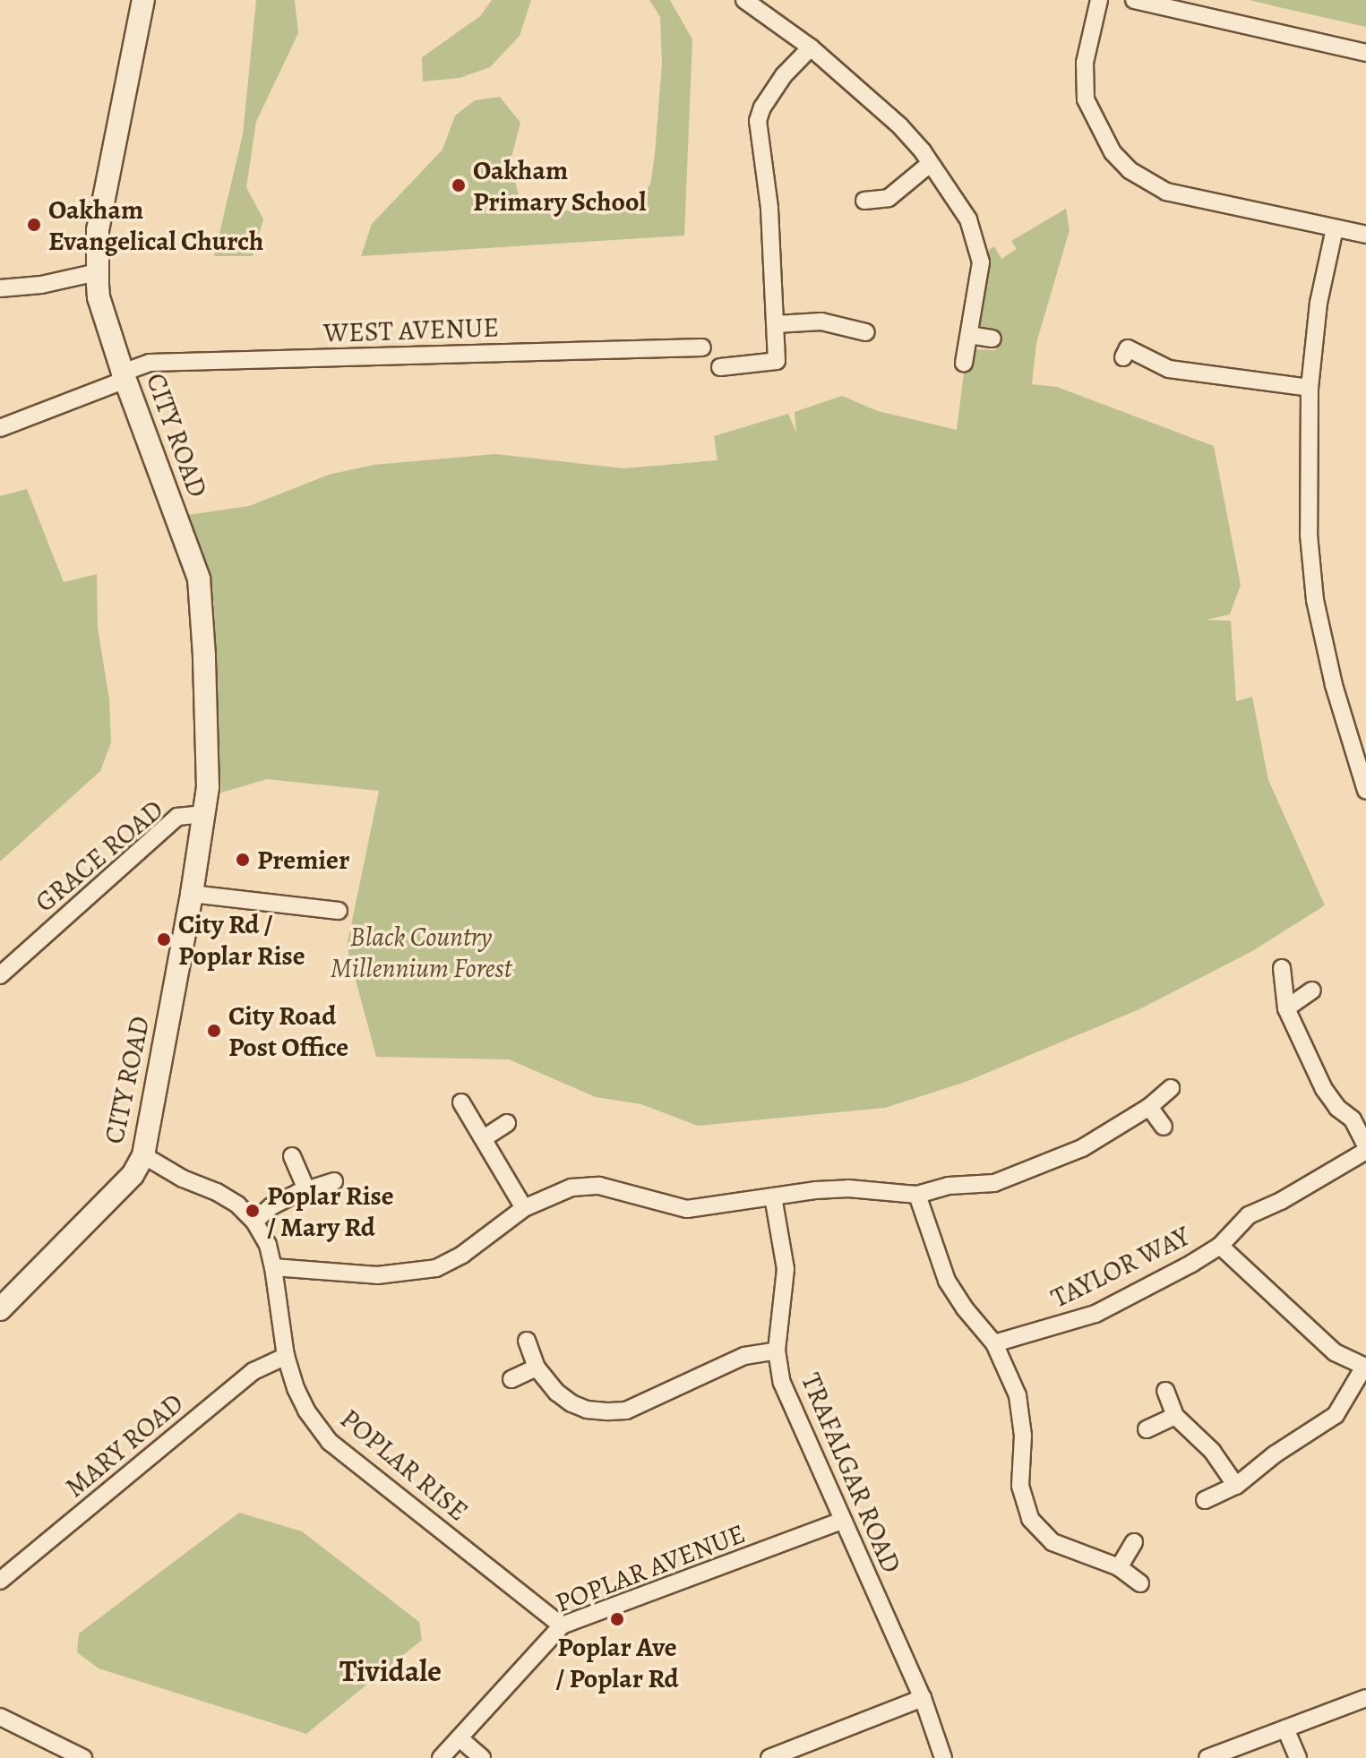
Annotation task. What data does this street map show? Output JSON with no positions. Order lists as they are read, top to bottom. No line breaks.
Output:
{"streets":{"street":["WEST AVENUE","CITY ROAD","GRACE ROAD","TAYLOR WAY","MARY ROAD","POPLAR RISE","TRAFALGAR ROAD","POPLAR AVENUE"]},"crossings":[["WEST AVENUE","CITY ROAD"],["CITY ROAD","GRACE ROAD"],["CITY ROAD","POPLAR RISE"],["MARY ROAD","POPLAR RISE"],["POPLAR RISE","POPLAR AVENUE"],["TRAFALGAR ROAD","POPLAR AVENUE"]],"districts":["Tividale"],"parks":["Black Country Millennium Forest"],"places":["Oakham Primary School","Oakham Evangelical Church","Premier","City Rd / Poplar Rise","City Road Post Office","Poplar Rise / Mary Rd","Poplar Ave / Poplar Rd"]}
